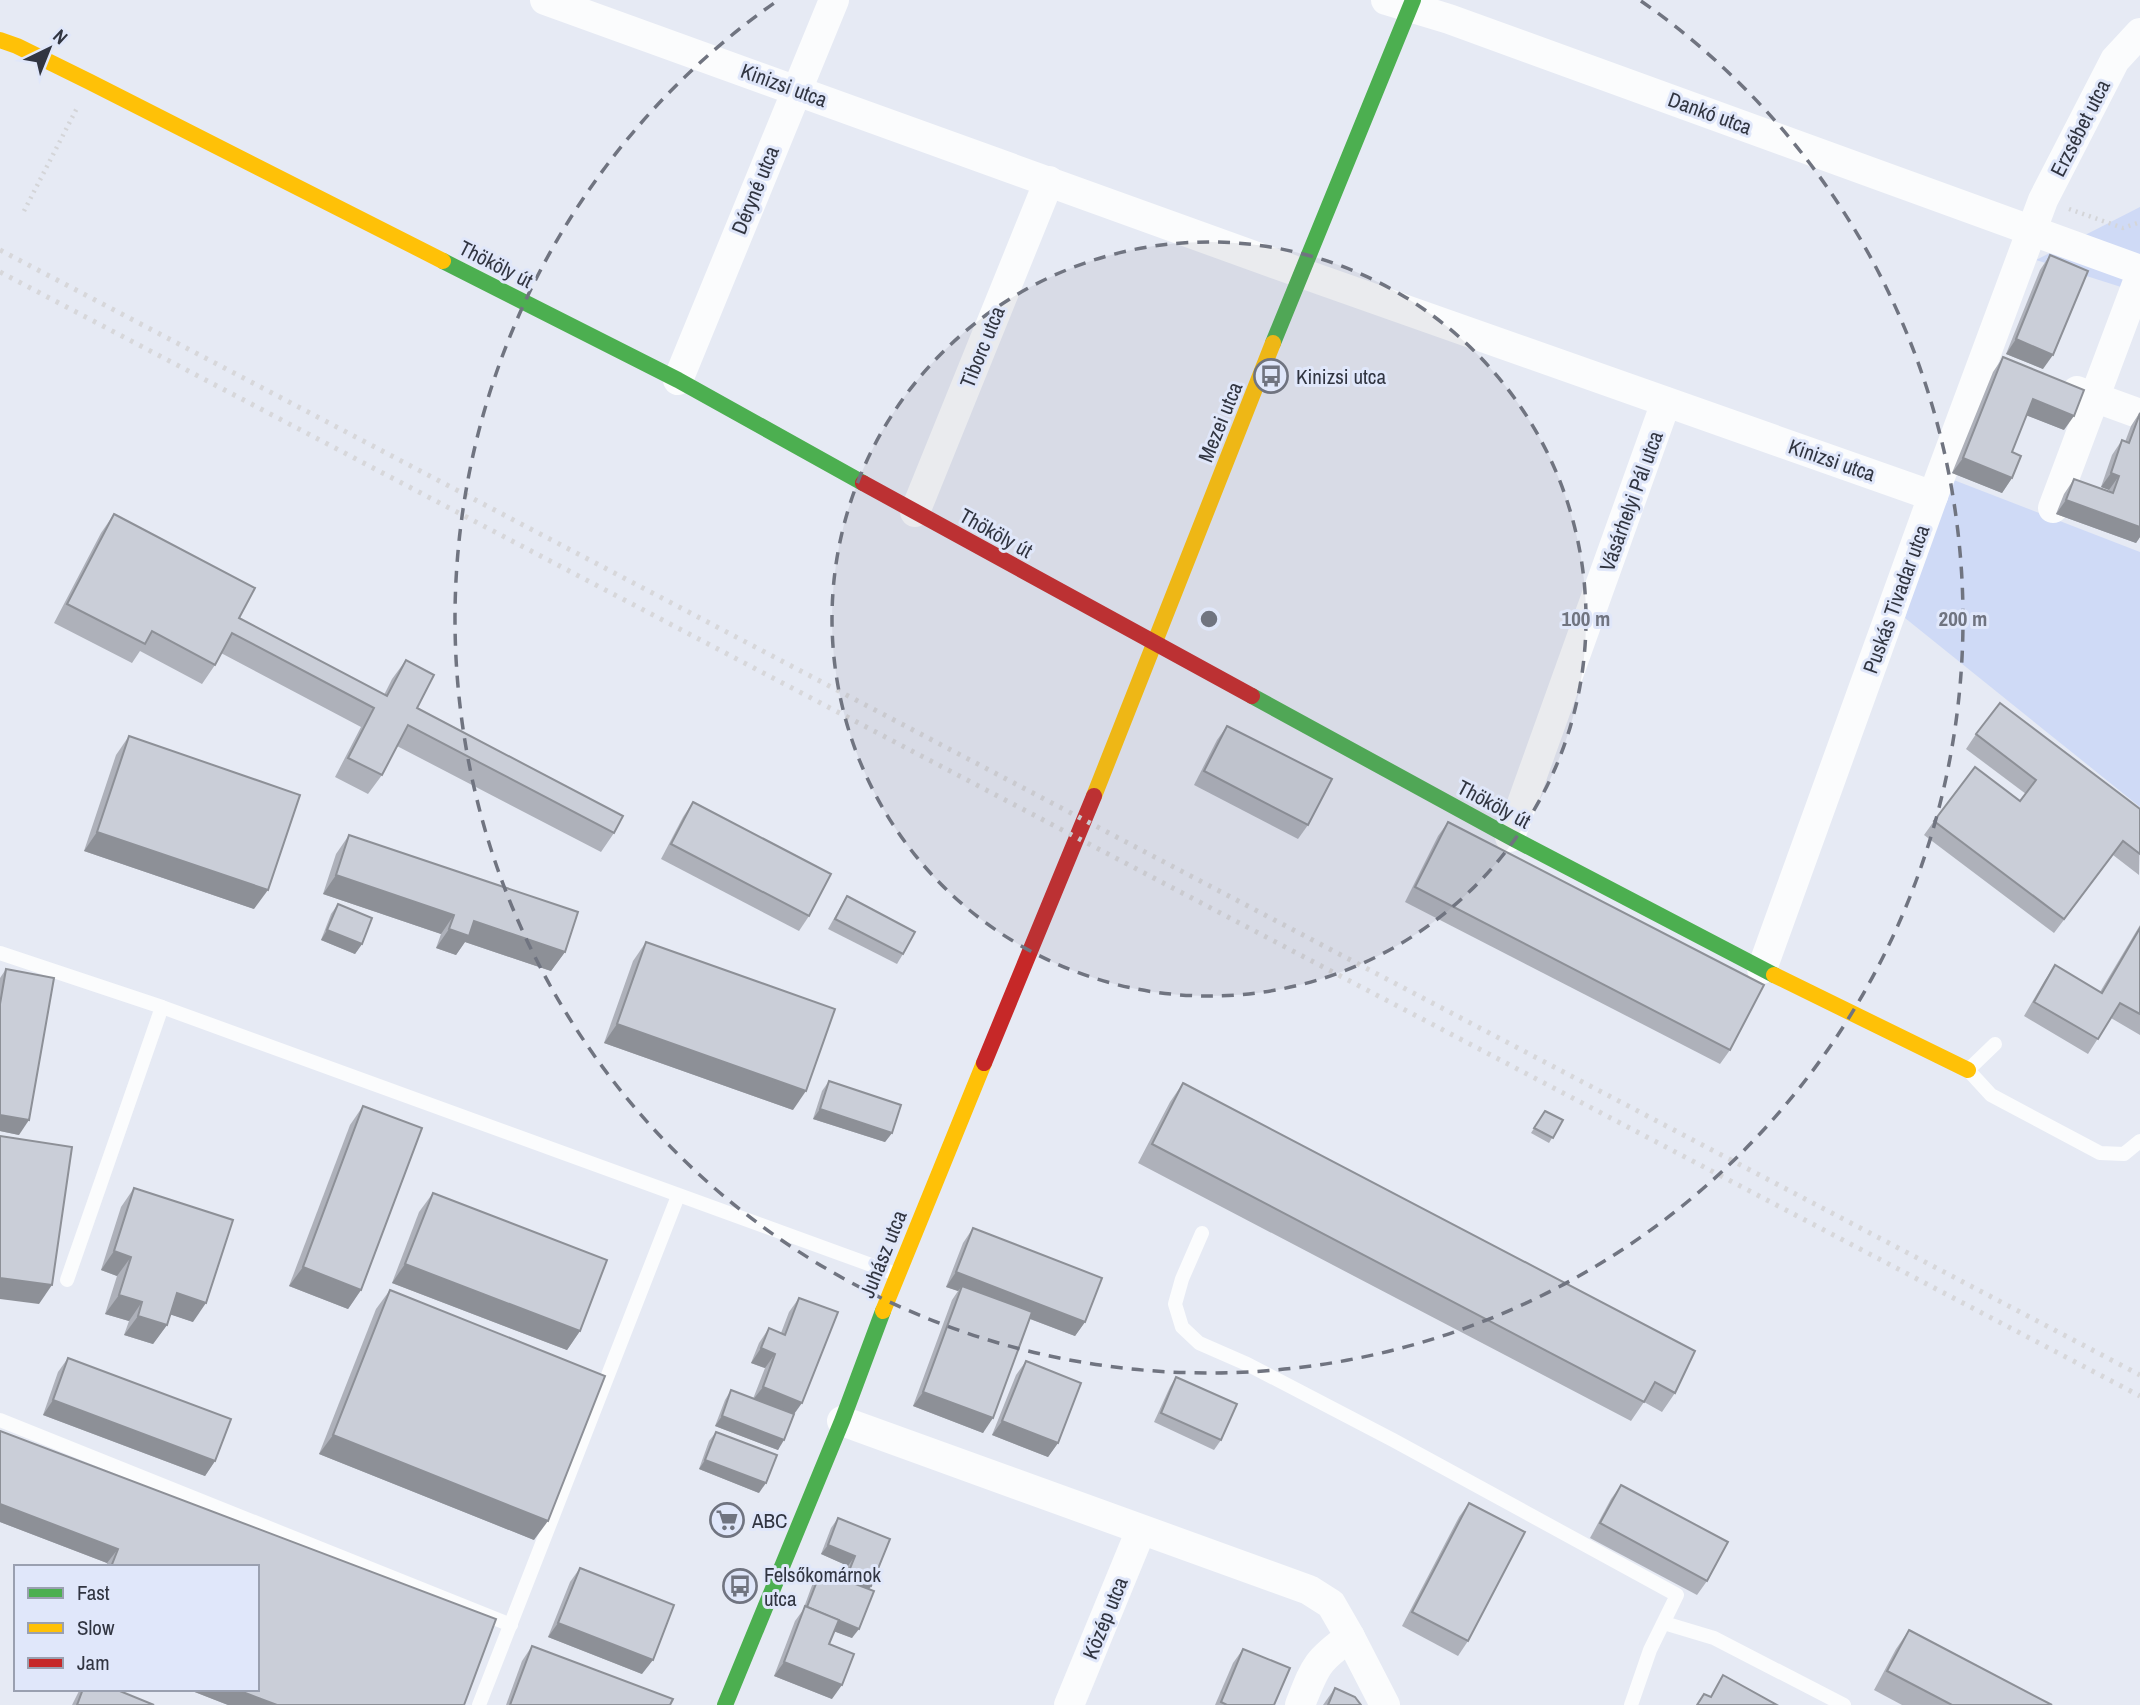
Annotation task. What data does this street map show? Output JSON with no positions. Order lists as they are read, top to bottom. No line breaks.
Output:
{"streets":{"street":["Kinizsi utca","Dankó utca","Erzsébet utca","Déryné utca","Thököly út","Tiborc utca","Mezei utca","Vásárhelyi Pál utca","Puskás Tivadar utca","Juhász utca","Közép utca"]},"crossings":[["Kinizsi utca","Déryné utca"],["Kinizsi utca","Tiborc utca"],["Kinizsi utca","Mezei utca"],["Kinizsi utca","Vásárhelyi Pál utca"],["Kinizsi utca","Puskás Tivadar utca"],["Dankó utca","Erzsébet utca"],["Dankó utca","Mezei utca"],["Dankó utca","Puskás Tivadar utca"],["Erzsébet utca","Puskás Tivadar utca"],["Déryné utca","Thököly út"],["Thököly út","Tiborc utca"],["Thököly út","Mezei utca"],["Thököly út","Vásárhelyi Pál utca"],["Thököly út","Puskás Tivadar utca"],["Mezei utca","Juhász utca"]],"places":{"bus stop":["Kinizsi utca","Felsőkomárnok utca"],"supermarket":["ABC"]},"legend":["Fast","Slow","Jam"],"north":"top right","rings":["100 m","200 m"]}
